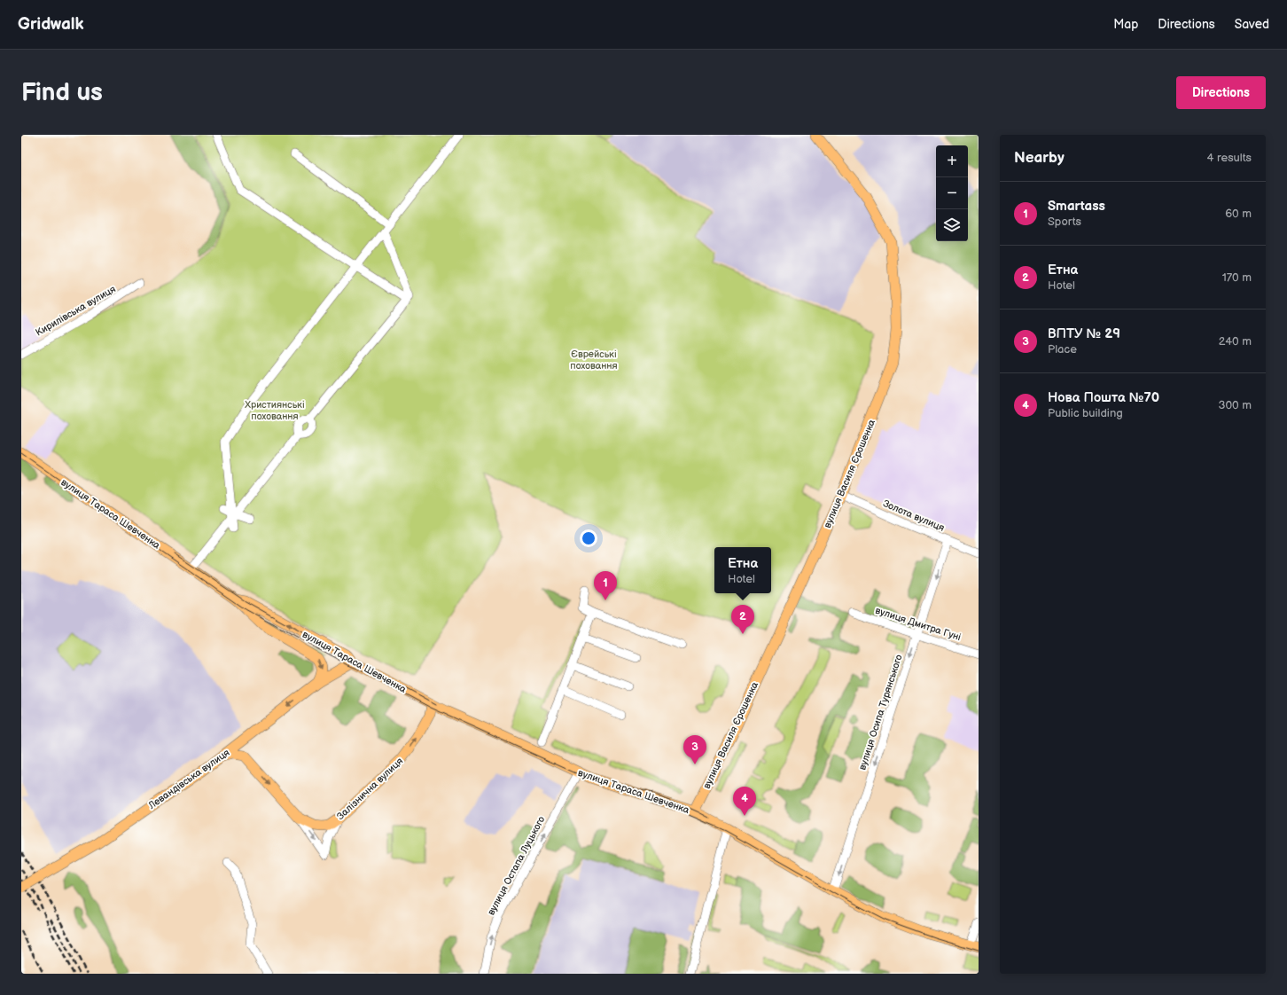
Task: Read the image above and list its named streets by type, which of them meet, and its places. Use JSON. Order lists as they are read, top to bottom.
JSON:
{
  "streets": {
    "main road": [
      "вулиця Василя Єрошенка",
      "вулиця Тараса Шевченка",
      "Левандівська вулиця",
      "Залізнична вулиця"
    ],
    "street": [
      "Кирилівська вулиця",
      "Золота вулиця",
      "вулиця Дмитра Гуні",
      "вулиця Осипа Турянського",
      "вулиця Остапа Луцького"
    ]
  },
  "crossings": [
    ["вулиця Василя Єрошенка", "вулиця Тараса Шевченка"],
    ["вулиця Василя Єрошенка", "Золота вулиця"],
    ["вулиця Тараса Шевченка", "вулиця Осипа Турянського"],
    ["вулиця Тараса Шевченка", "Левандівська вулиця"],
    ["вулиця Тараса Шевченка", "Залізнична вулиця"],
    ["вулиця Тараса Шевченка", "вулиця Остапа Луцького"],
    ["Золота вулиця", "вулиця Осипа Турянського"],
    ["вулиця Дмитра Гуні", "вулиця Осипа Турянського"]
  ],
  "one_way": ["вулиця Осипа Турянського", "вулиця Остапа Луцького"],
  "parks": ["Єврейські поховання", "Християнські поховання"],
  "page": {
    "header": "Gridwalk",
    "nav": ["Map", "Directions", "Saved"],
    "buttons": "Directions",
    "title": "Find us",
    "heading": ["Nearby", "4 results"],
    "map_buttons": ["+", "−"],
    "list": [
      {
        "mark": "1",
        "name": "Smartass",
        "note": "Sports",
        "value": "60 m"
      },
      {
        "mark": "2",
        "name": "Етна",
        "note": "Hotel",
        "value": "170 m"
      },
      {
        "mark": "3",
        "name": "ВПТУ № 29",
        "note": "Place",
        "value": "240 m"
      },
      {
        "mark": "4",
        "name": "Нова Пошта №70",
        "note": "Public building",
        "value": "300 m"
      }
    ],
    "popup": ["Етна", "Hotel"],
    "pins": [
      "1",
      "2",
      "3",
      "4"
    ]
  }
}
